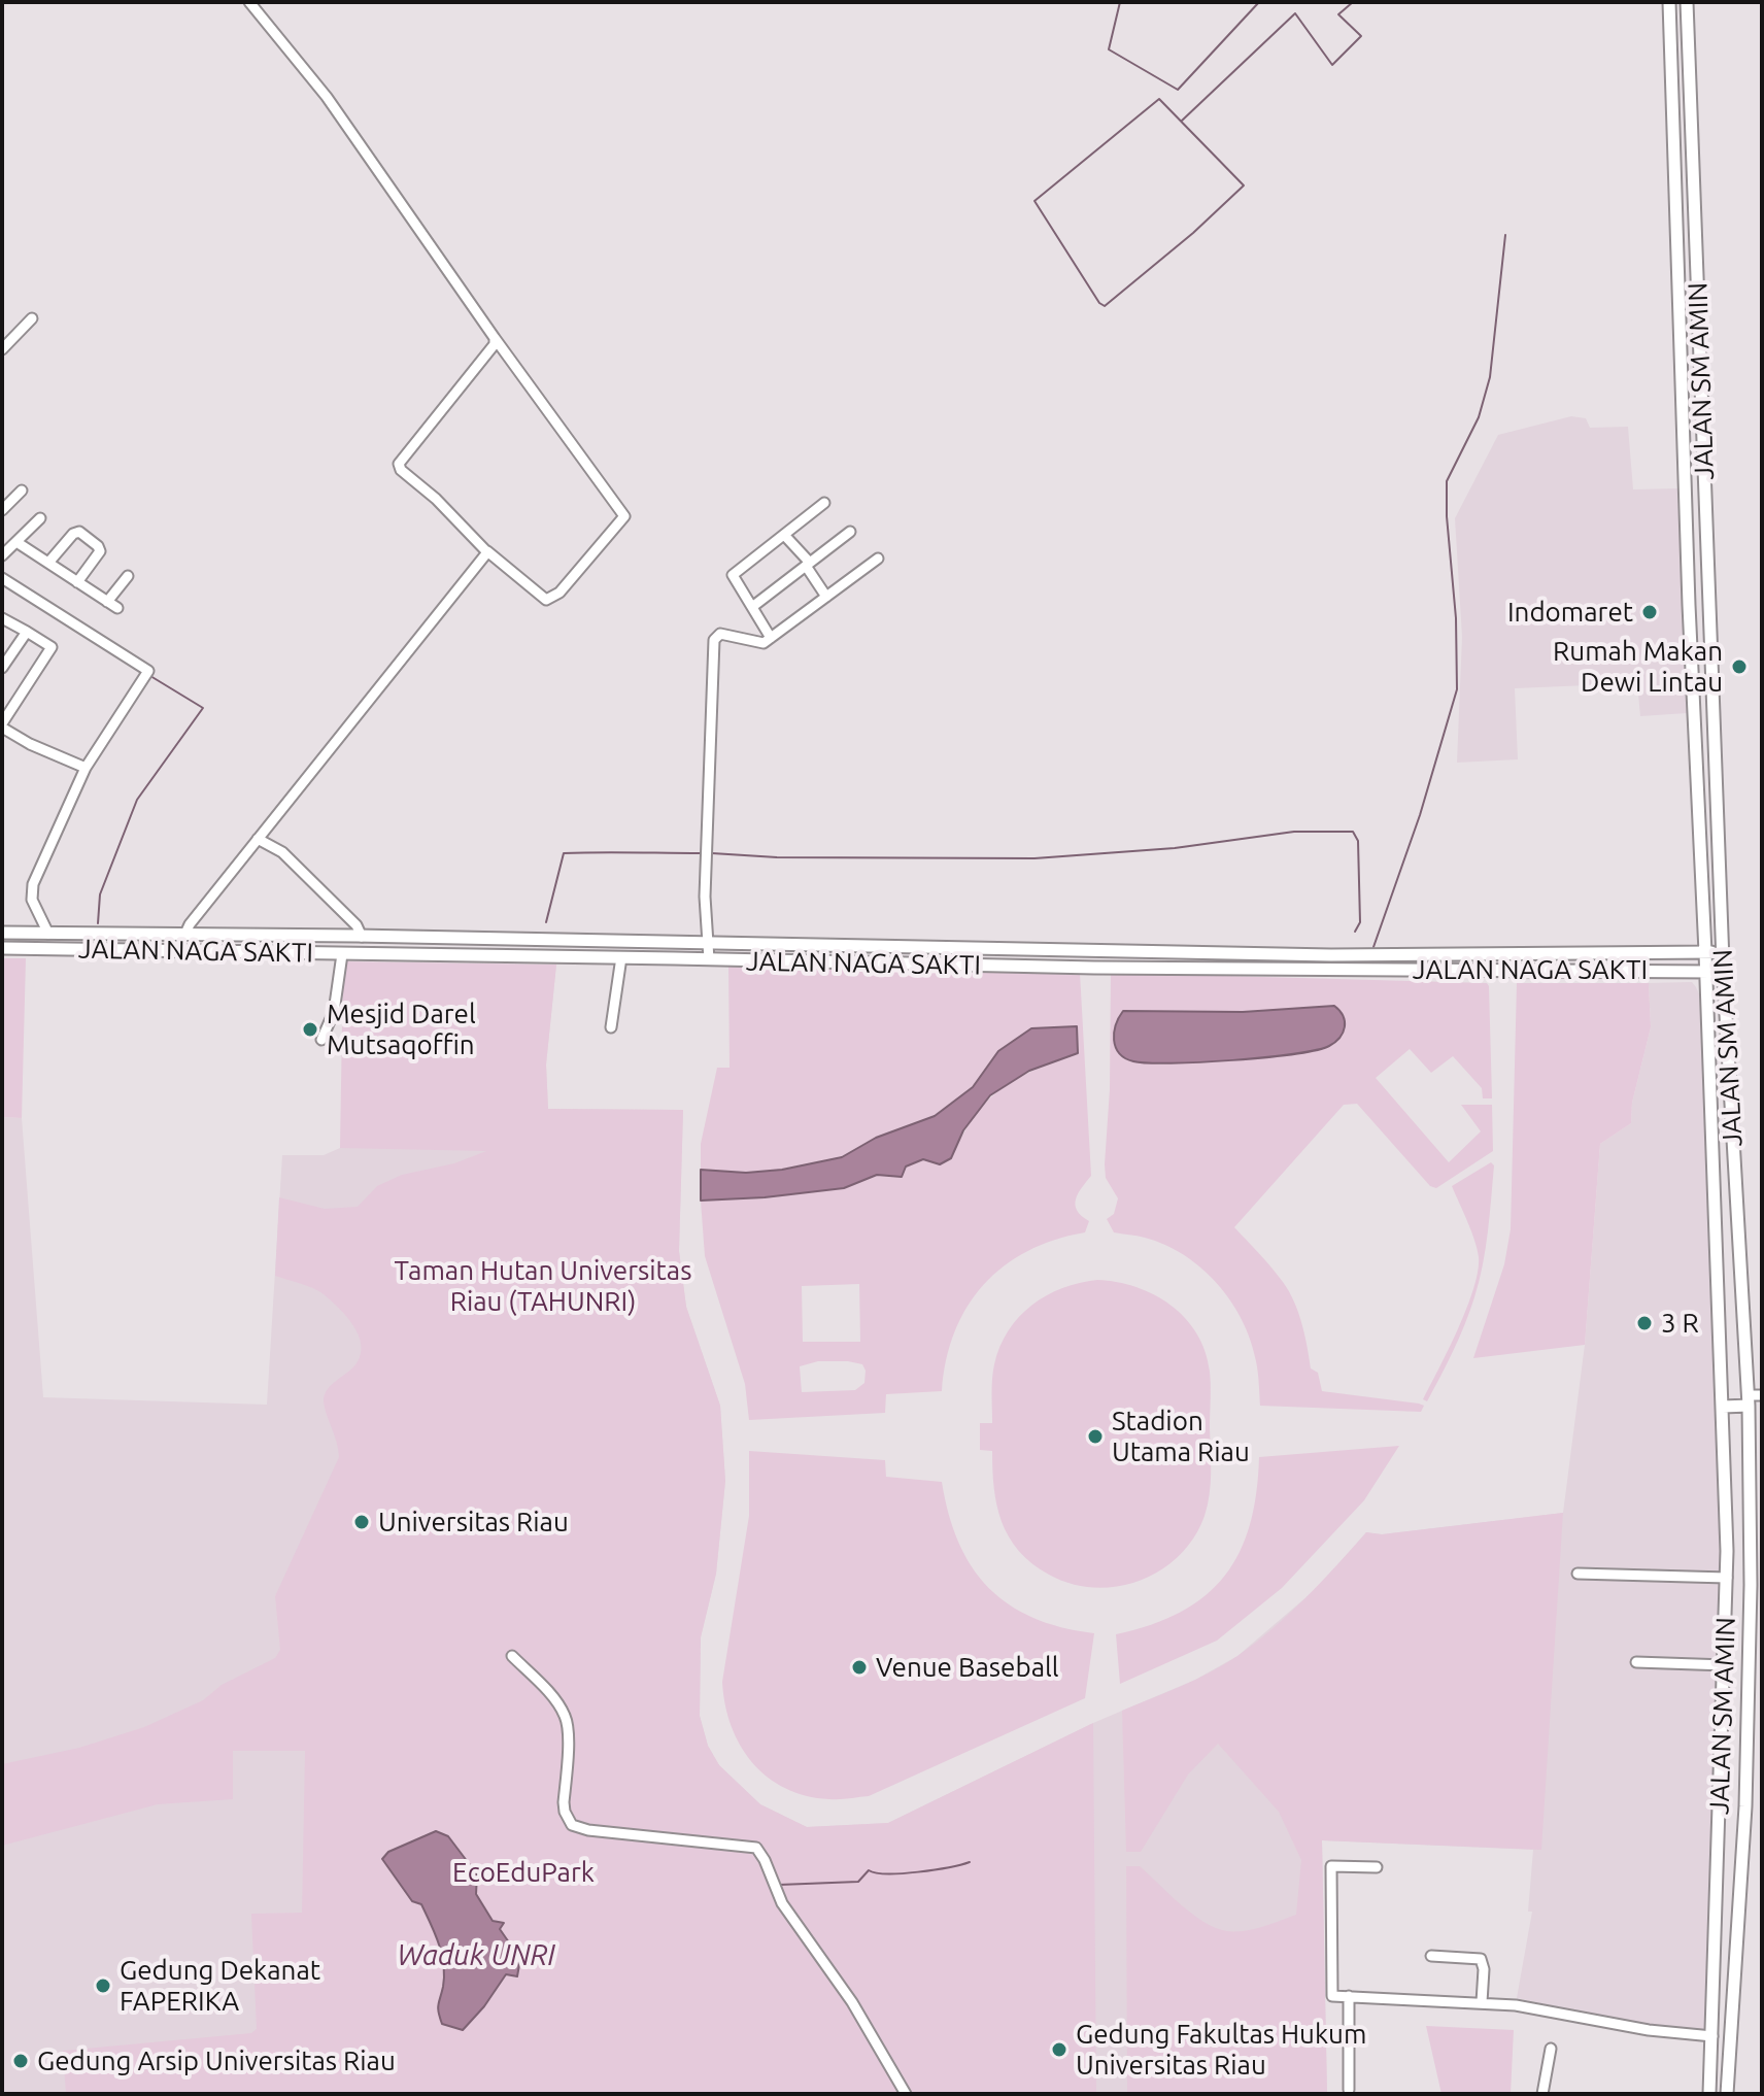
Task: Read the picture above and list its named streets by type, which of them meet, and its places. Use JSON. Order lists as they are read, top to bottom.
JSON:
{
  "streets": {
    "main road": ["JALAN SM AMIN", "JALAN NAGA SAKTI"]
  },
  "crossings": [
    ["JALAN SM AMIN", "JALAN NAGA SAKTI"]
  ],
  "water": ["Waduk UNRI"],
  "parks": ["Taman Hutan Universitas Riau (TAHUNRI)", "EcoEduPark"],
  "places": [
    "Indomaret",
    "Rumah Makan Dewi Lintau",
    "Mesjid Darel Mutsaqoffin",
    "3 R",
    "Stadion Utama Riau",
    "Universitas Riau",
    "Venue Baseball",
    "Gedung Dekanat FAPERIKA",
    "Gedung Fakultas Hukum Universitas Riau",
    "Gedung Arsip Universitas Riau"
  ]
}
